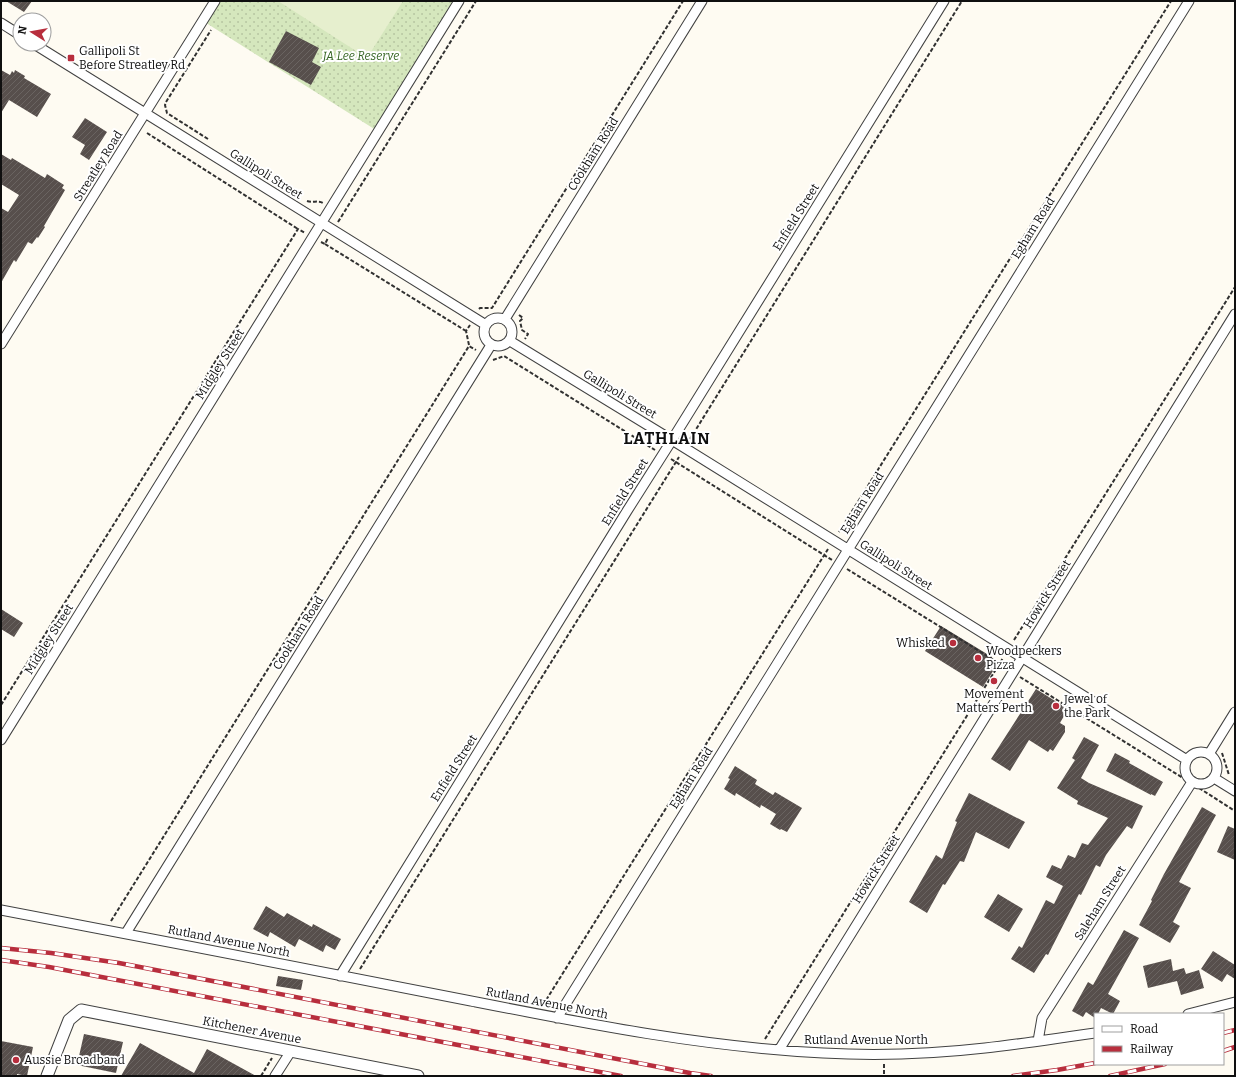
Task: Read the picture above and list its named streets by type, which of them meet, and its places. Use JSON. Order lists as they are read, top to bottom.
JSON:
{
  "streets": {
    "street": [
      "Cookham Road",
      "Streatley Road",
      "Gallipoli Street",
      "Enfield Street",
      "Egham Road",
      "Midgley Street",
      "Howick Street",
      "Saleham Street",
      "Rutland Avenue North",
      "Kitchener Avenue"
    ]
  },
  "crossings": [
    ["Cookham Road", "Gallipoli Street"],
    ["Cookham Road", "Rutland Avenue North"],
    ["Streatley Road", "Gallipoli Street"],
    ["Gallipoli Street", "Enfield Street"],
    ["Gallipoli Street", "Egham Road"],
    ["Gallipoli Street", "Midgley Street"],
    ["Gallipoli Street", "Howick Street"],
    ["Gallipoli Street", "Saleham Street"],
    ["Enfield Street", "Rutland Avenue North"],
    ["Egham Road", "Rutland Avenue North"],
    ["Howick Street", "Rutland Avenue North"],
    ["Saleham Street", "Rutland Avenue North"]
  ],
  "districts": ["LATHLAIN"],
  "parks": ["JA Lee Reserve"],
  "places": {
    "transit": ["Gallipoli St Before Streatley Rd"],
    "other": [
      "Whisked",
      "Woodpeckers Pizza",
      "Movement Matters Perth",
      "Jewel of the Park",
      "Aussie Broadband"
    ]
  },
  "legend": ["Road", "Railway"],
  "north": "left"
}
